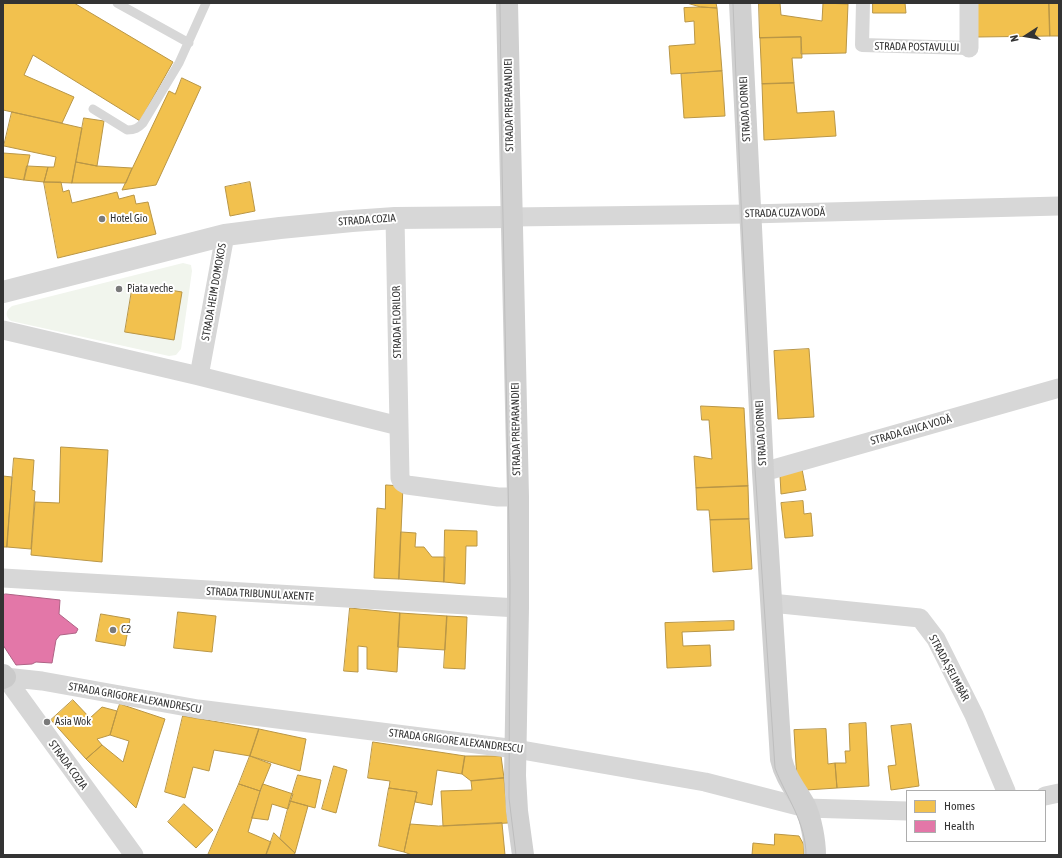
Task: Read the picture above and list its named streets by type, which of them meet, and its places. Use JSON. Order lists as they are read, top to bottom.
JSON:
{
  "streets": {
    "main road": ["STRADA PREPARANDIEI", "STRADA DORNEI"],
    "street": [
      "STRADA POSTAVULUI",
      "STRADA CUZA VODĂ",
      "STRADA COZIA",
      "STRADA HEIM DOMOKOS",
      "STRADA FLORILOR",
      "STRADA GHICA VODĂ",
      "STRADA TRIBUNUL AXENTE",
      "STRADA ȘELIMBĂR",
      "STRADA GRIGORE ALEXANDRESCU"
    ]
  },
  "crossings": [
    ["STRADA PREPARANDIEI", "STRADA CUZA VODĂ"],
    ["STRADA PREPARANDIEI", "STRADA COZIA"],
    ["STRADA PREPARANDIEI", "STRADA FLORILOR"],
    ["STRADA PREPARANDIEI", "STRADA TRIBUNUL AXENTE"],
    ["STRADA PREPARANDIEI", "STRADA GRIGORE ALEXANDRESCU"],
    ["STRADA DORNEI", "STRADA CUZA VODĂ"],
    ["STRADA DORNEI", "STRADA GHICA VODĂ"],
    ["STRADA DORNEI", "STRADA ȘELIMBĂR"],
    ["STRADA DORNEI", "STRADA GRIGORE ALEXANDRESCU"],
    ["STRADA CUZA VODĂ", "STRADA COZIA"],
    ["STRADA COZIA", "STRADA HEIM DOMOKOS"],
    ["STRADA COZIA", "STRADA FLORILOR"],
    ["STRADA COZIA", "STRADA GRIGORE ALEXANDRESCU"]
  ],
  "places": [
    "Hotel Gio",
    "Piata veche",
    "C2",
    "Asia Wok"
  ],
  "legend": ["Homes", "Health"],
  "north": "left"
}
